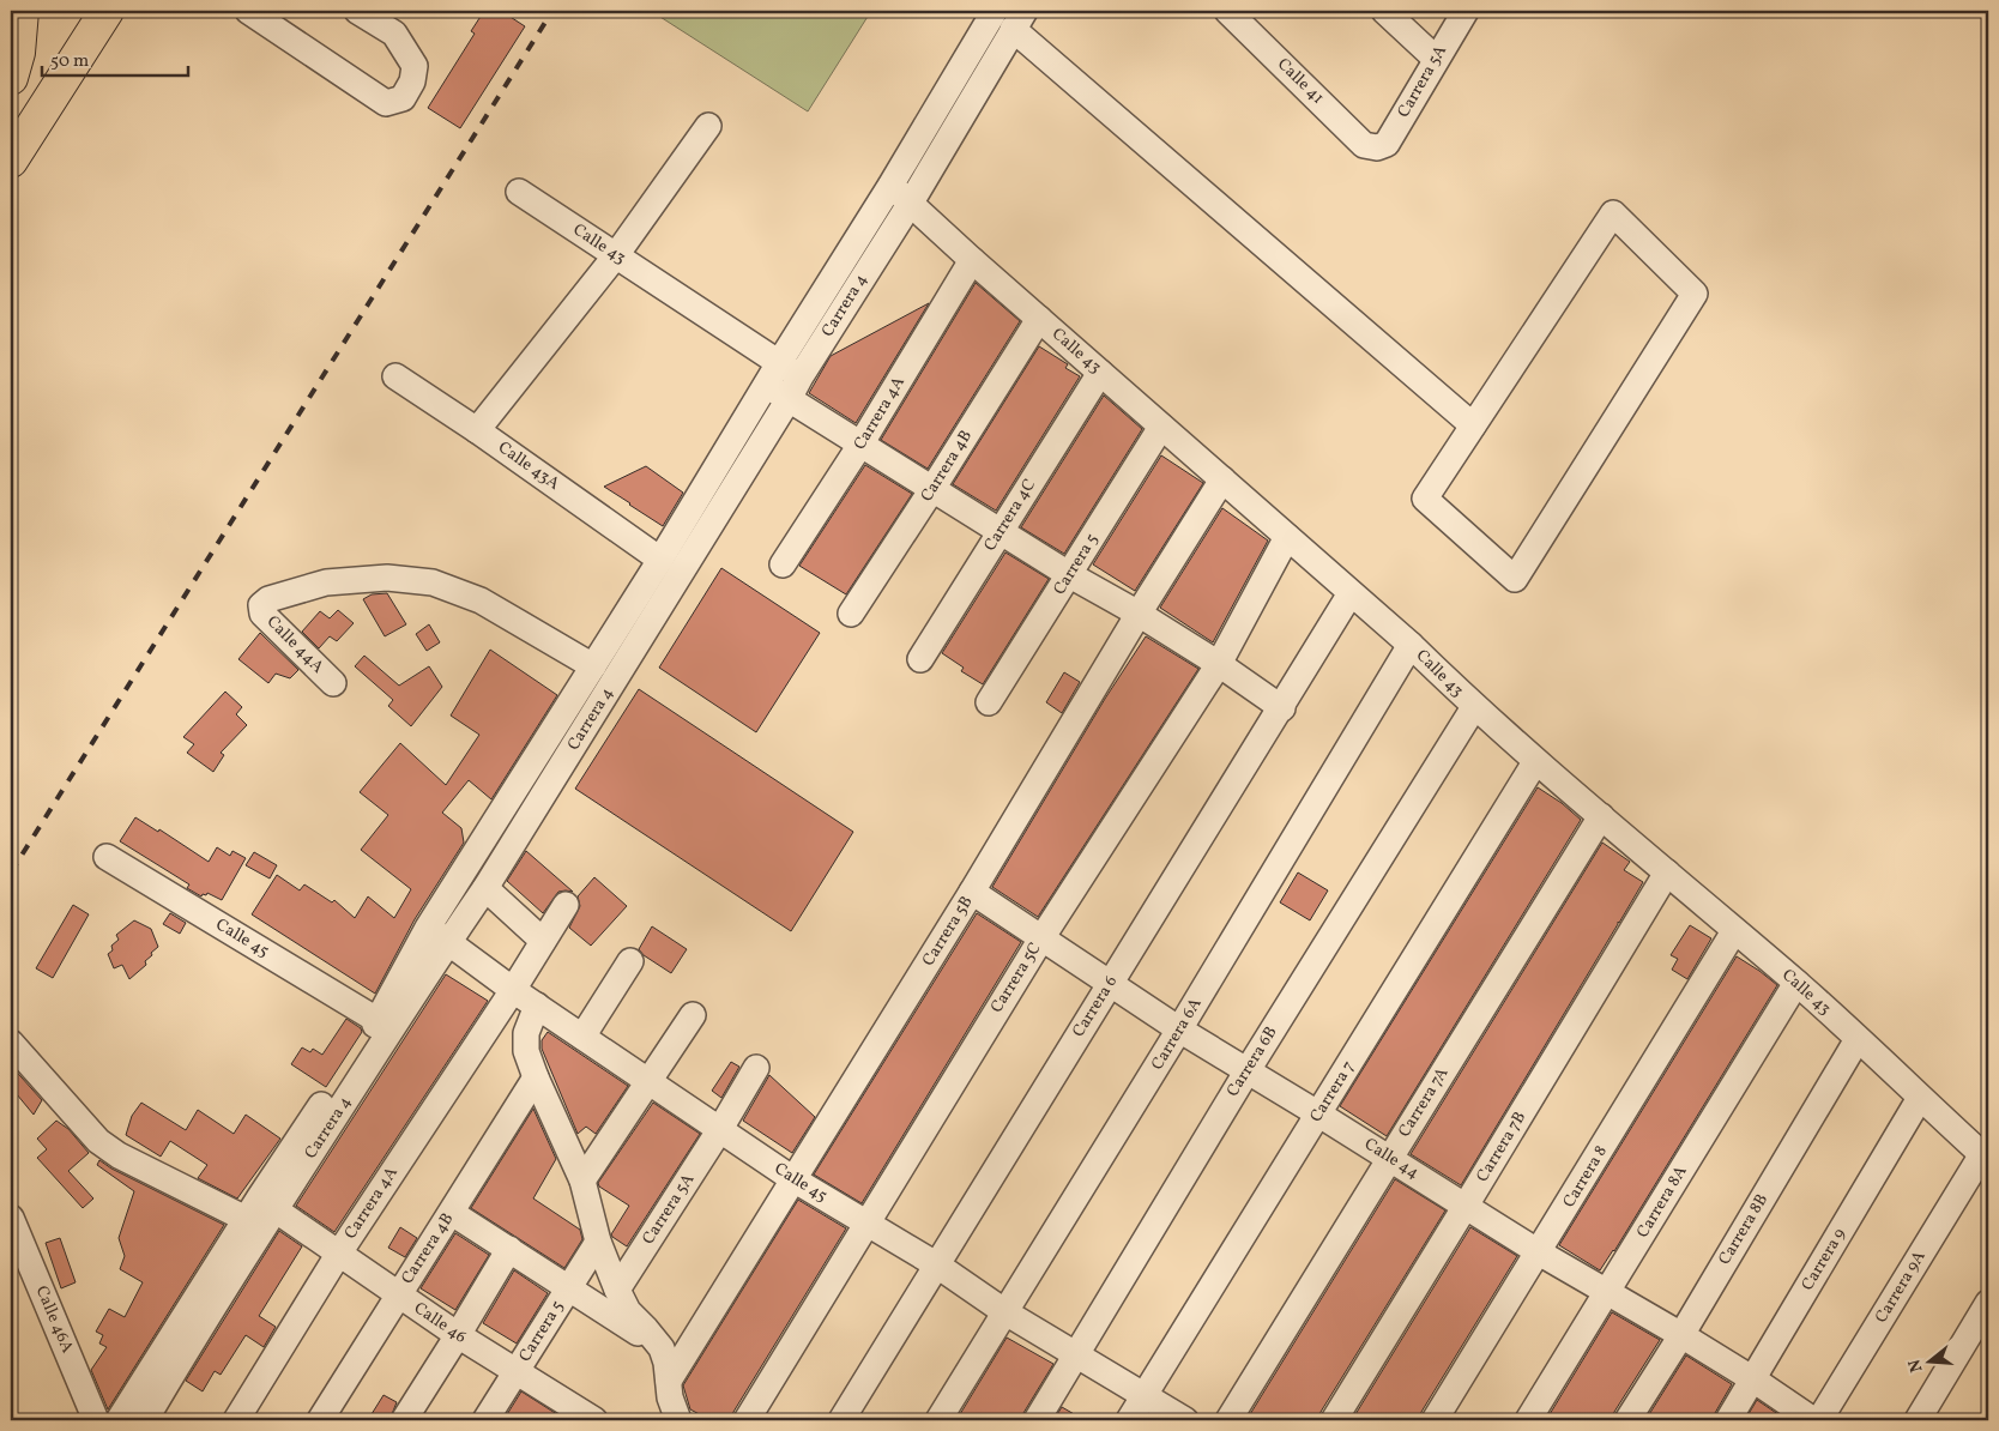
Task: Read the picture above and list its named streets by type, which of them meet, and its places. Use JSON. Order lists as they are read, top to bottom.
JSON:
{
  "streets": {
    "street": [
      "Calle 41",
      "Carrera 5A",
      "Calle 43",
      "Carrera 4",
      "Carrera 4A",
      "Calle 43A",
      "Carrera 4B",
      "Carrera 4C",
      "Carrera 5",
      "Calle 44A",
      "Carrera 5B",
      "Calle 45",
      "Carrera 5C",
      "Carrera 6",
      "Carrera 6A",
      "Carrera 6B",
      "Carrera 7",
      "Carrera 7A",
      "Carrera 7B",
      "Calle 44",
      "Carrera 8",
      "Carrera 8A",
      "Carrera 8B",
      "Carrera 9",
      "Carrera 9A",
      "Calle 46A",
      "Calle 46"
    ]
  },
  "crossings": [
    ["Calle 41", "Carrera 5A"],
    ["Carrera 5A", "Calle 45"],
    ["Calle 43", "Carrera 4"],
    ["Calle 43", "Carrera 4A"],
    ["Calle 43", "Carrera 4B"],
    ["Calle 43", "Carrera 4C"],
    ["Calle 43", "Carrera 5"],
    ["Calle 43", "Carrera 5B"],
    ["Calle 43", "Carrera 5C"],
    ["Calle 43", "Carrera 6"],
    ["Calle 43", "Carrera 6A"],
    ["Calle 43", "Carrera 6B"],
    ["Calle 43", "Carrera 7"],
    ["Calle 43", "Carrera 7A"],
    ["Calle 43", "Carrera 7B"],
    ["Calle 43", "Carrera 8"],
    ["Calle 43", "Carrera 8A"],
    ["Calle 43", "Carrera 8B"],
    ["Calle 43", "Carrera 9"],
    ["Calle 43", "Carrera 9A"],
    ["Carrera 4", "Calle 43A"],
    ["Carrera 4", "Calle 44A"],
    ["Carrera 4", "Calle 45"],
    ["Carrera 4", "Calle 46"],
    ["Carrera 4A", "Calle 45"],
    ["Carrera 4A", "Calle 46"],
    ["Carrera 4B", "Calle 46"],
    ["Carrera 5", "Calle 46"],
    ["Carrera 5B", "Calle 45"],
    ["Carrera 5B", "Calle 44"],
    ["Calle 45", "Carrera 5C"],
    ["Calle 45", "Carrera 6"],
    ["Calle 45", "Carrera 6A"],
    ["Calle 45", "Carrera 6B"],
    ["Calle 45", "Carrera 7"],
    ["Carrera 5C", "Calle 44"],
    ["Carrera 6", "Calle 44"],
    ["Carrera 6A", "Calle 44"],
    ["Carrera 6B", "Calle 44"],
    ["Carrera 7", "Calle 44"],
    ["Carrera 7A", "Calle 44"],
    ["Carrera 7B", "Calle 44"],
    ["Calle 44", "Carrera 8"],
    ["Calle 44", "Carrera 8A"],
    ["Calle 44", "Carrera 8B"],
    ["Calle 44", "Carrera 9"]
  ],
  "scale_bar": "50 m",
  "north": "left"
}
